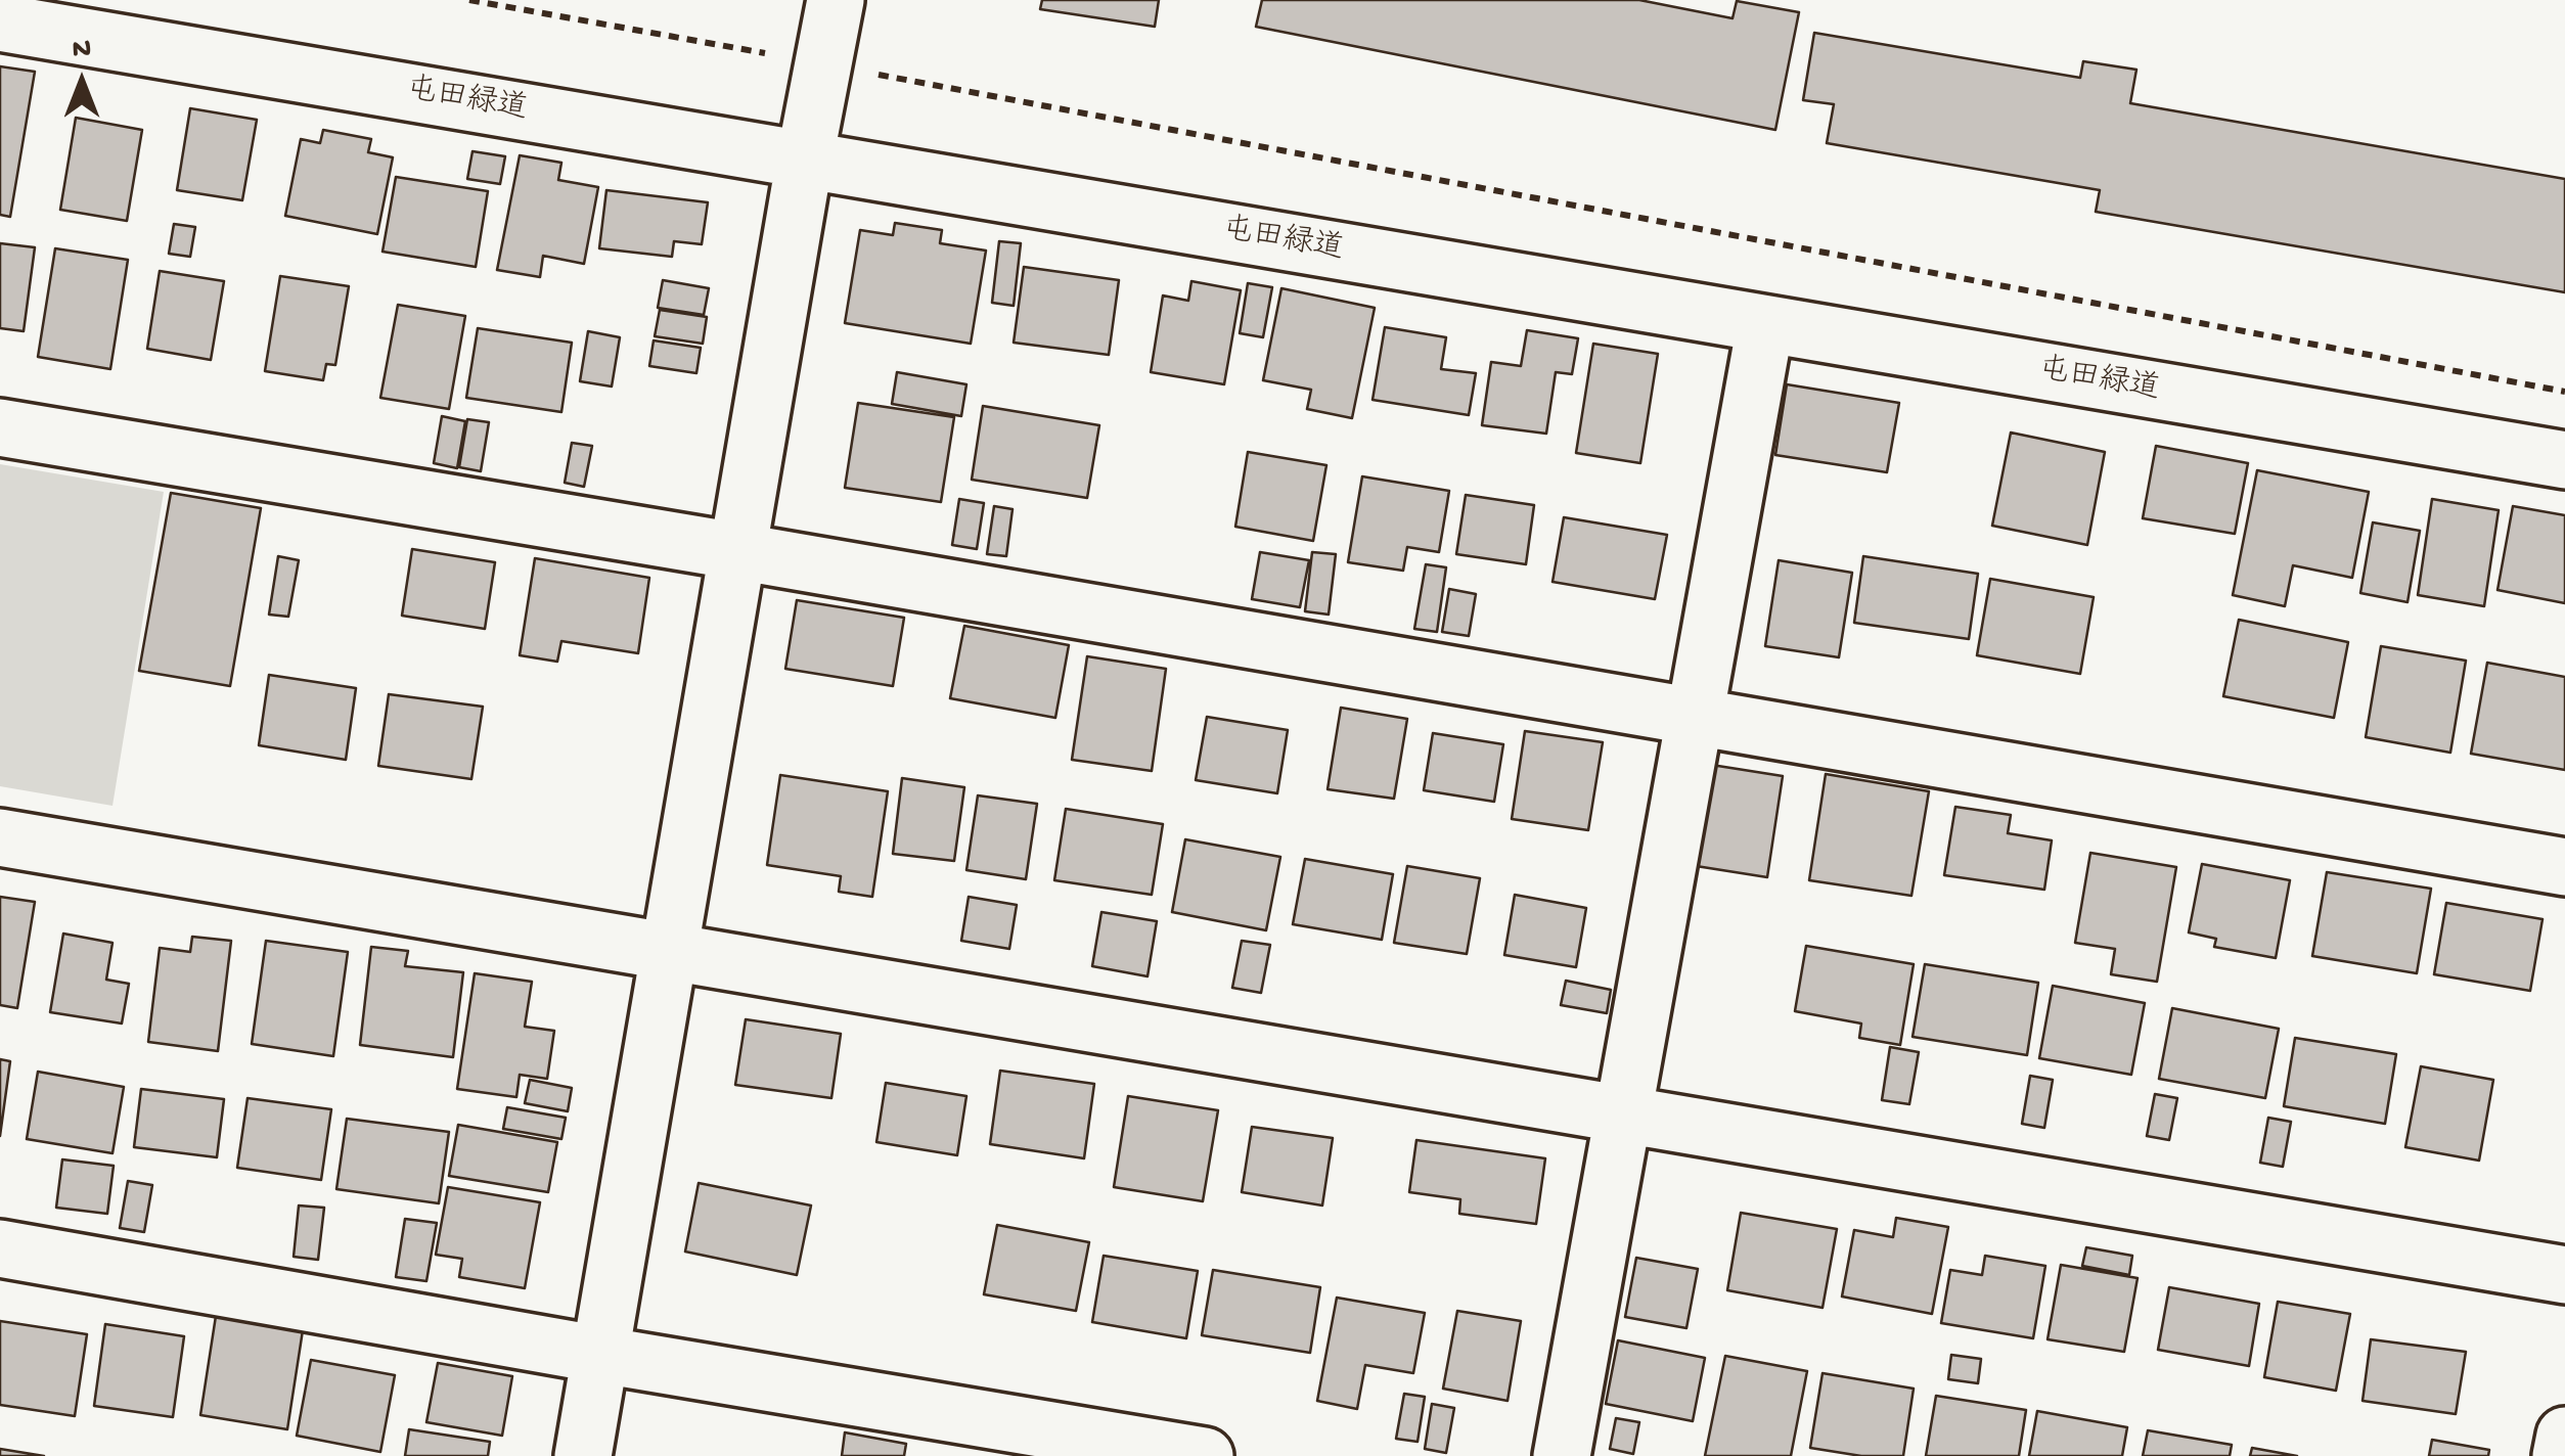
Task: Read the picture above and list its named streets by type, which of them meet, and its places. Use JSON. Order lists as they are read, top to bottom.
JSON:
{
  "streets": {
    "street": ["屯田緑道"]
  },
  "north": "top"
}
